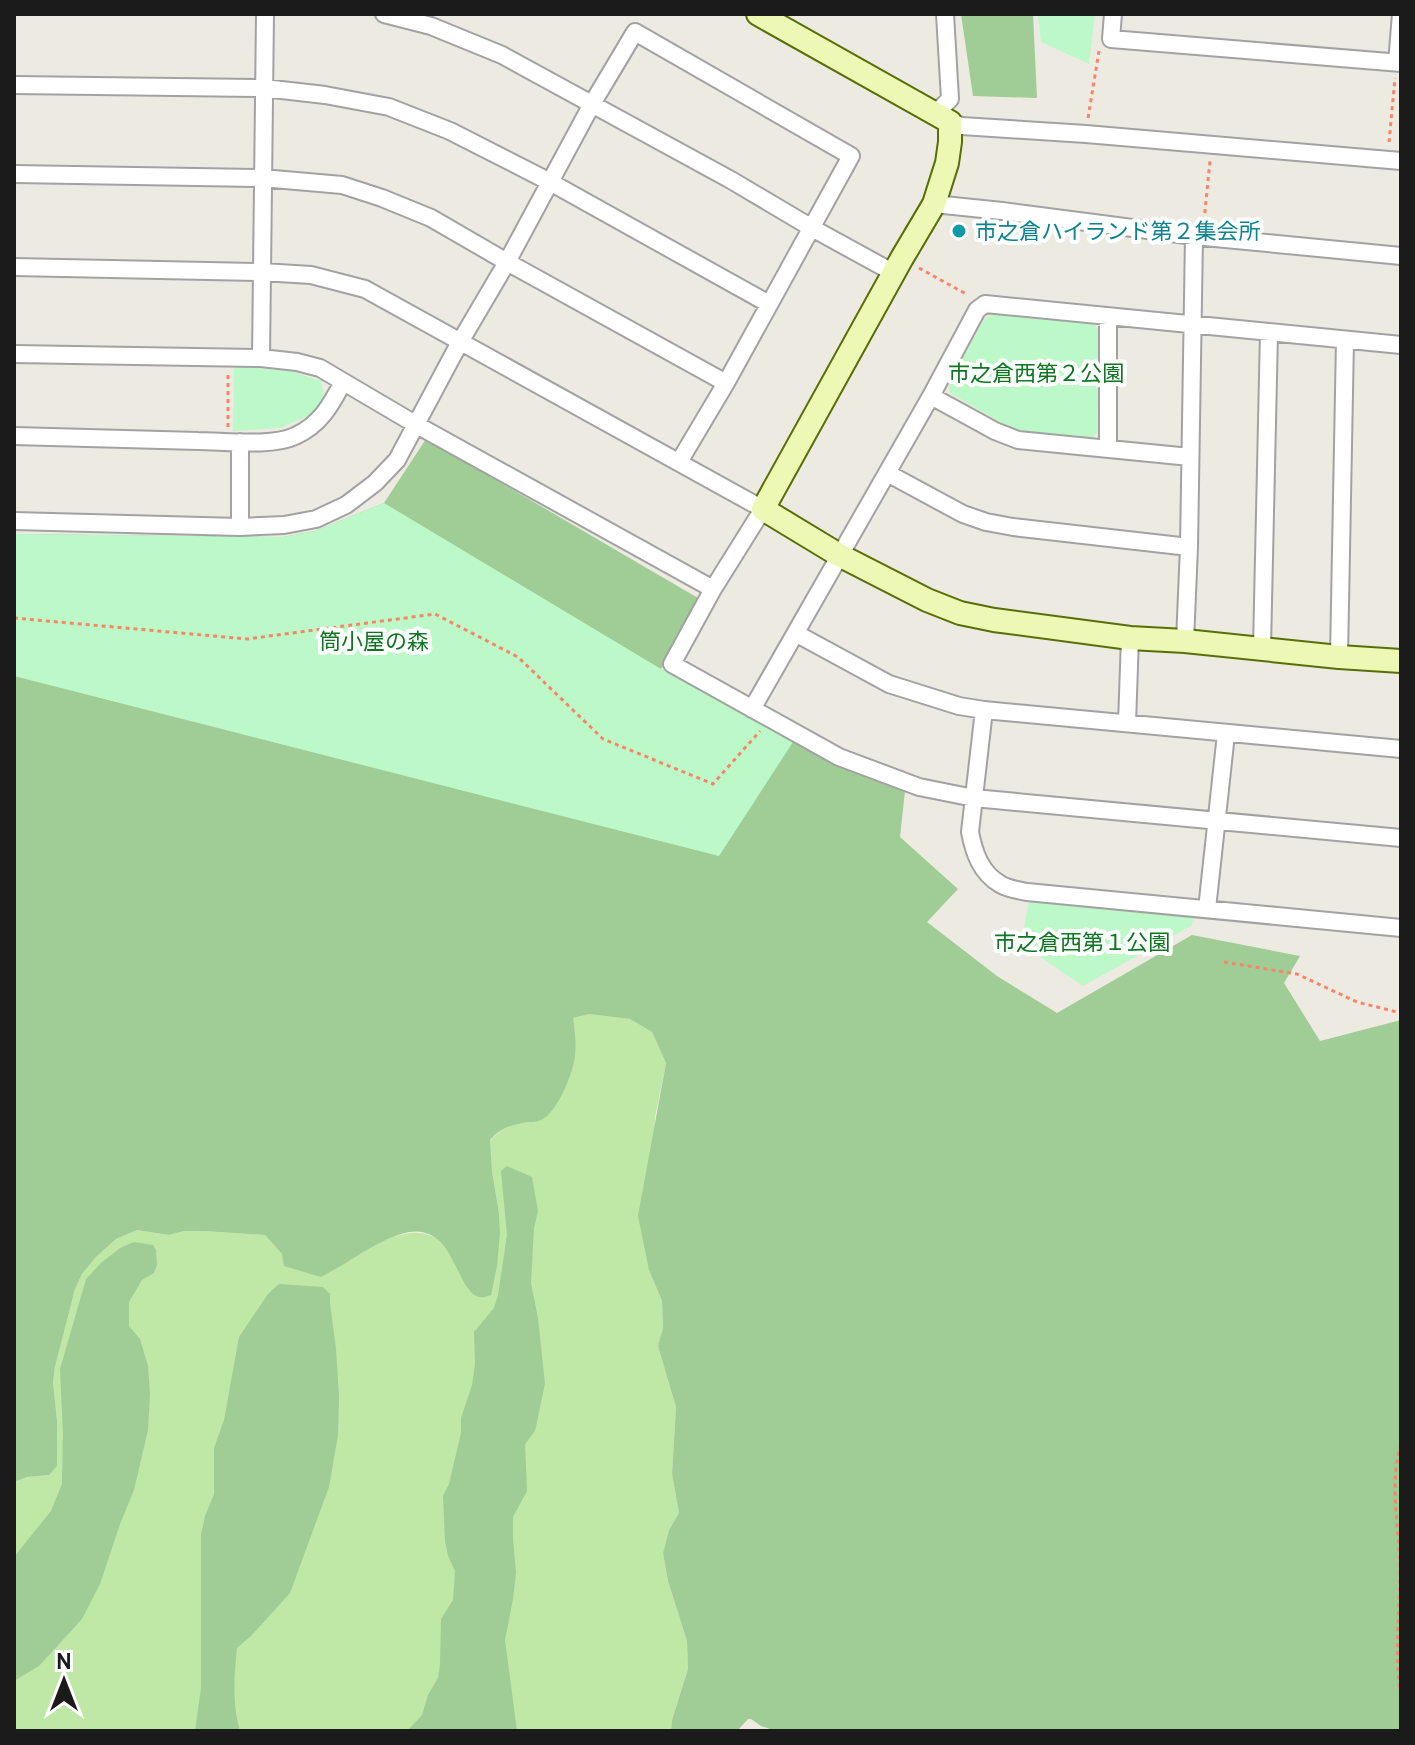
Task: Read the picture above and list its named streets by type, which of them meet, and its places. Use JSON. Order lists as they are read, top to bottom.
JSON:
{
  "parks": ["市之倉西第２公園", "筒小屋の森", "市之倉西第１公園"],
  "places": ["市之倉ハイランド第２集会所"],
  "north": "top"
}
